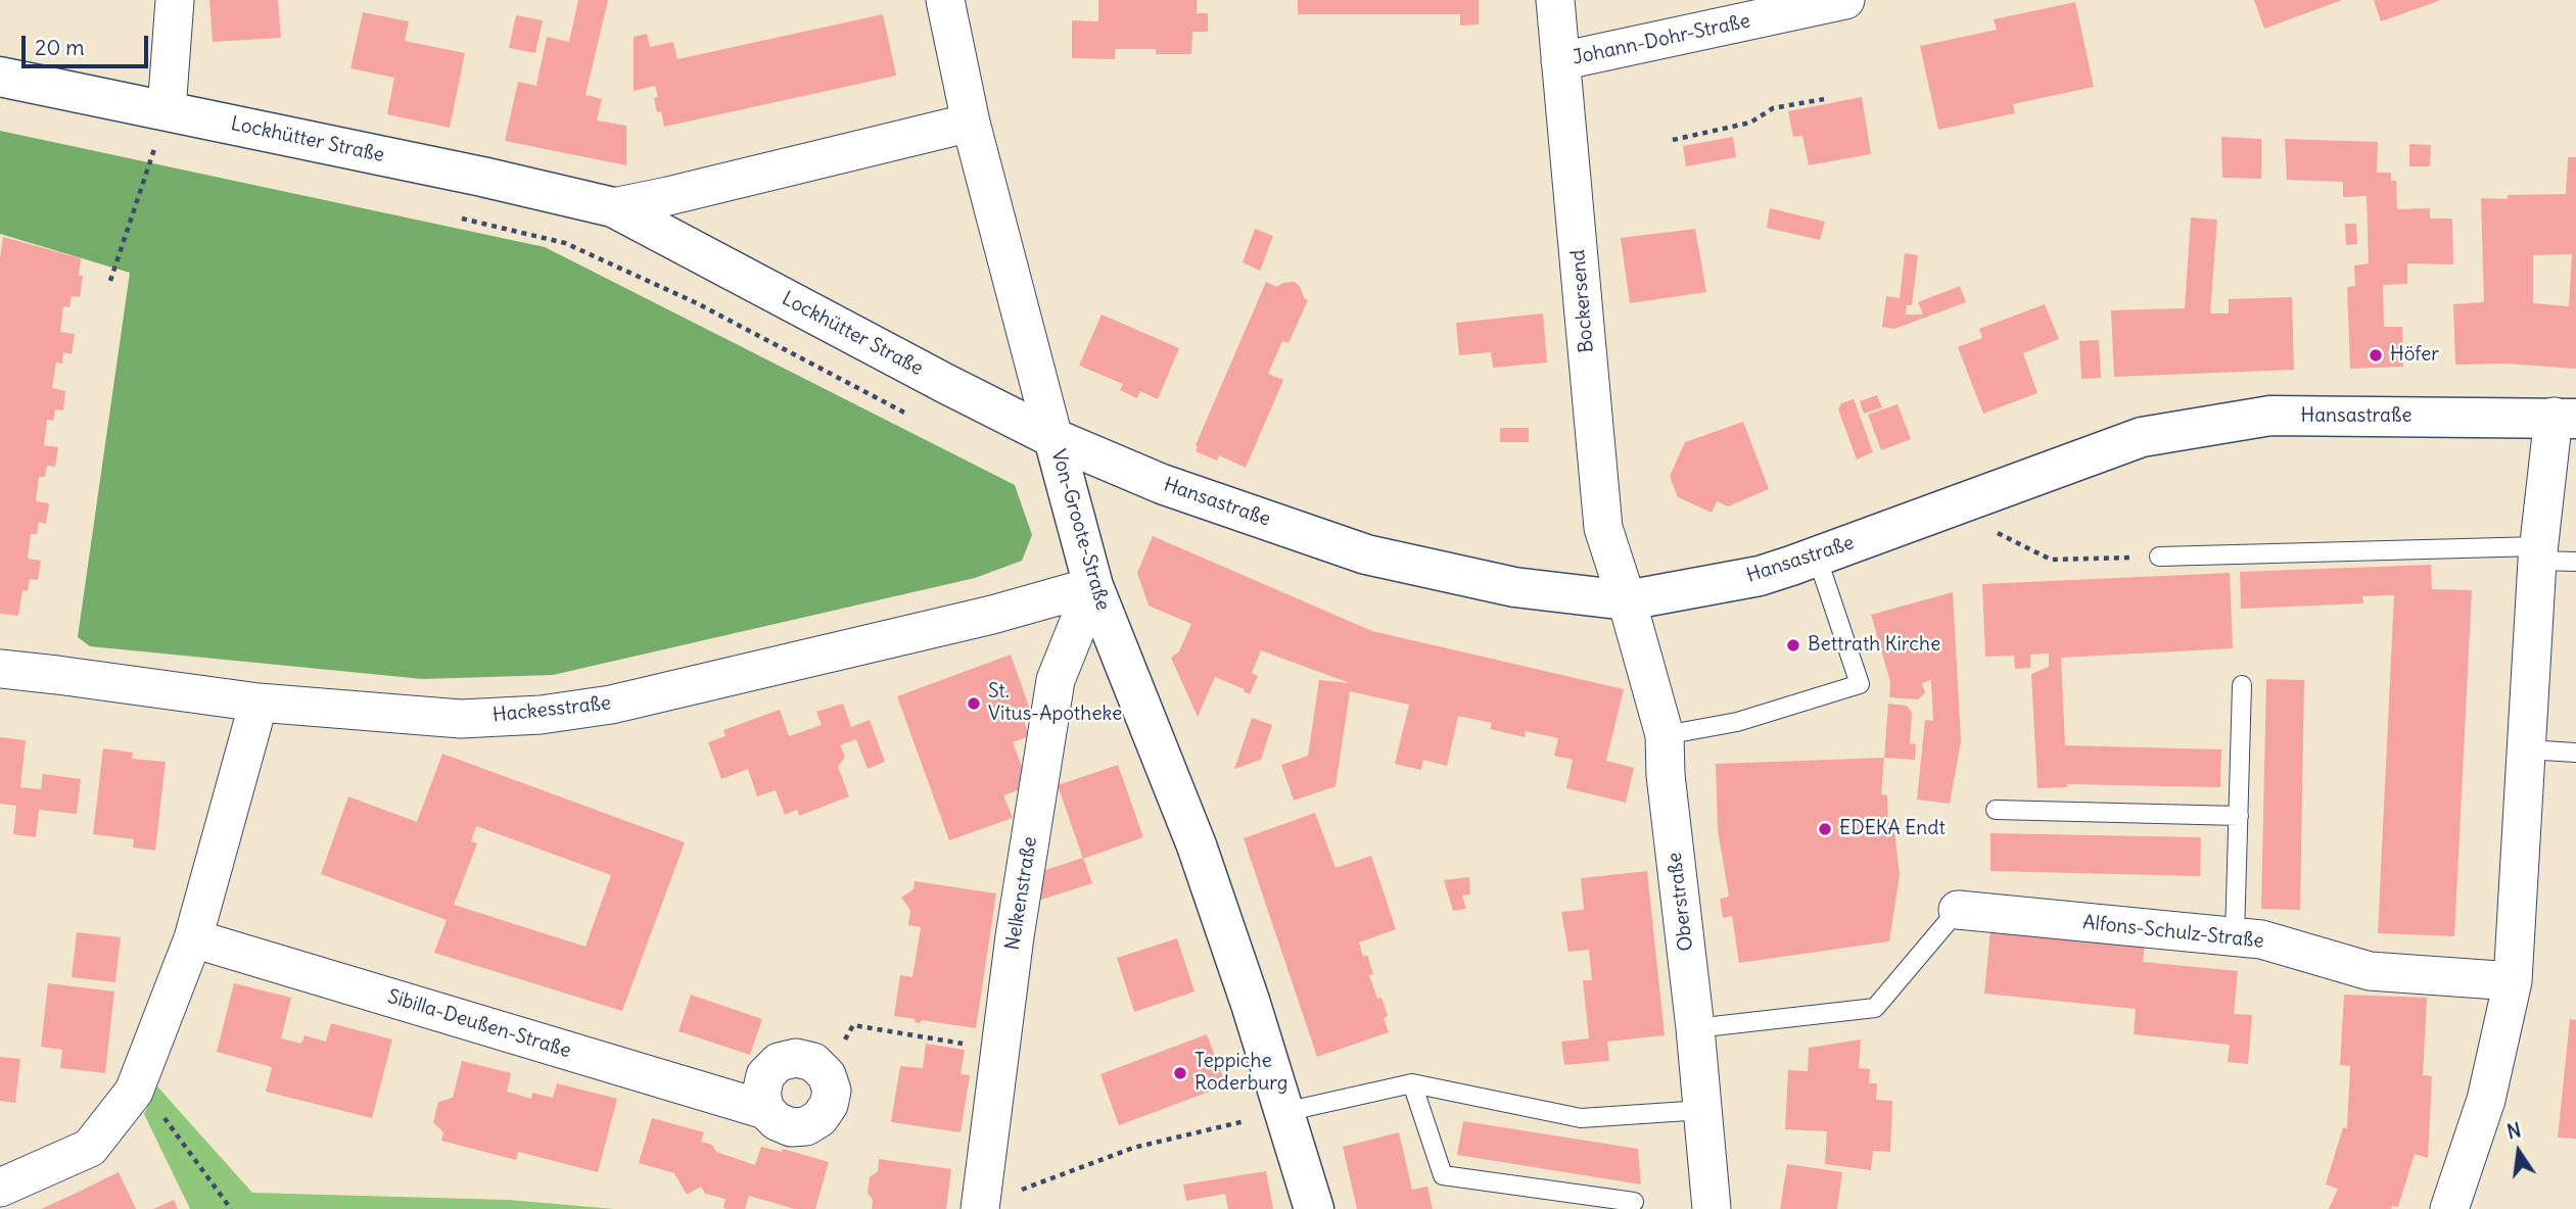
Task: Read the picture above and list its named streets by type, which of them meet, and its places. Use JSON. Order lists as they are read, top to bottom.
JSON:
{
  "streets": {
    "street": [
      "Johann-Dohr-Straße",
      "Lockhütter Straße",
      "Bockersend",
      "Hansastraße",
      "Von-Groote-Straße",
      "Hackesstraße",
      "Nelkenstraße",
      "Oberstraße",
      "Alfons-Schulz-Straße",
      "Sibilla-Deußen-Straße"
    ]
  },
  "crossings": [
    ["Johann-Dohr-Straße", "Bockersend"],
    ["Lockhütter Straße", "Hansastraße"],
    ["Lockhütter Straße", "Von-Groote-Straße"],
    ["Bockersend", "Hansastraße"],
    ["Bockersend", "Oberstraße"],
    ["Hansastraße", "Von-Groote-Straße"],
    ["Hansastraße", "Oberstraße"],
    ["Von-Groote-Straße", "Hackesstraße"],
    ["Von-Groote-Straße", "Nelkenstraße"],
    ["Hackesstraße", "Nelkenstraße"]
  ],
  "places": [
    "Höfer",
    "Bettrath Kirche",
    "St. Vitus-Apotheke",
    "EDEKA Endt",
    "Teppiche Roderburg"
  ],
  "scale_bar": "20 m",
  "north": "top"
}
